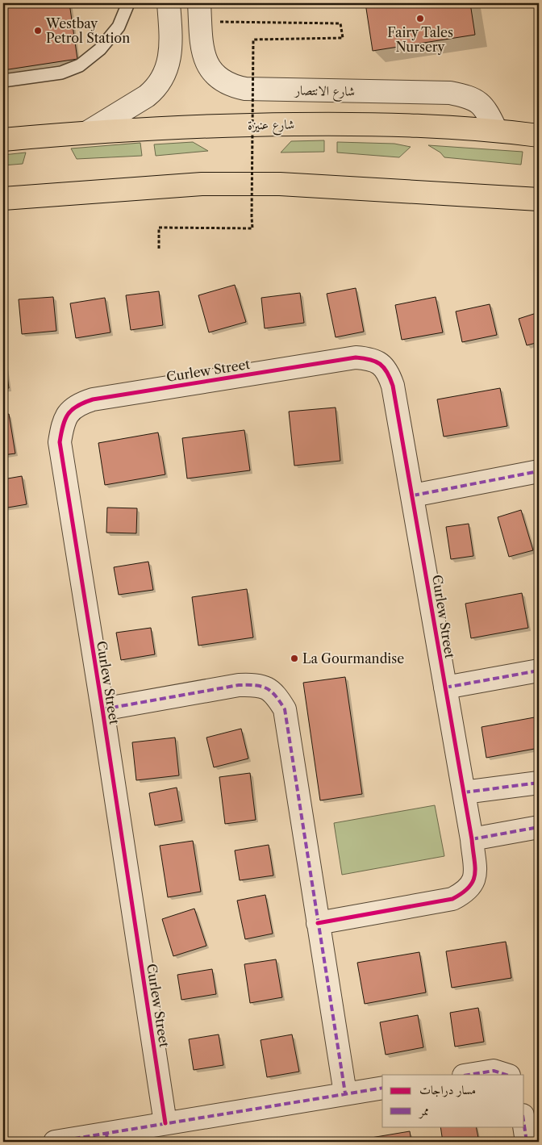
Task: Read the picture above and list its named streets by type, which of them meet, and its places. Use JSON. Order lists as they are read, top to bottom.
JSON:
{
  "streets": {
    "highway": ["شارع عنيزة"],
    "street": ["شارع الانتصار", "Curlew Street"]
  },
  "crossings": [
    ["شارع الانتصار", "شارع عنيزة"]
  ],
  "places": ["Fairy Tales Nursery", "Westbay Petrol Station", "La Gourmandise"],
  "legend": ["مسار دراجات", "ممر"]
}
